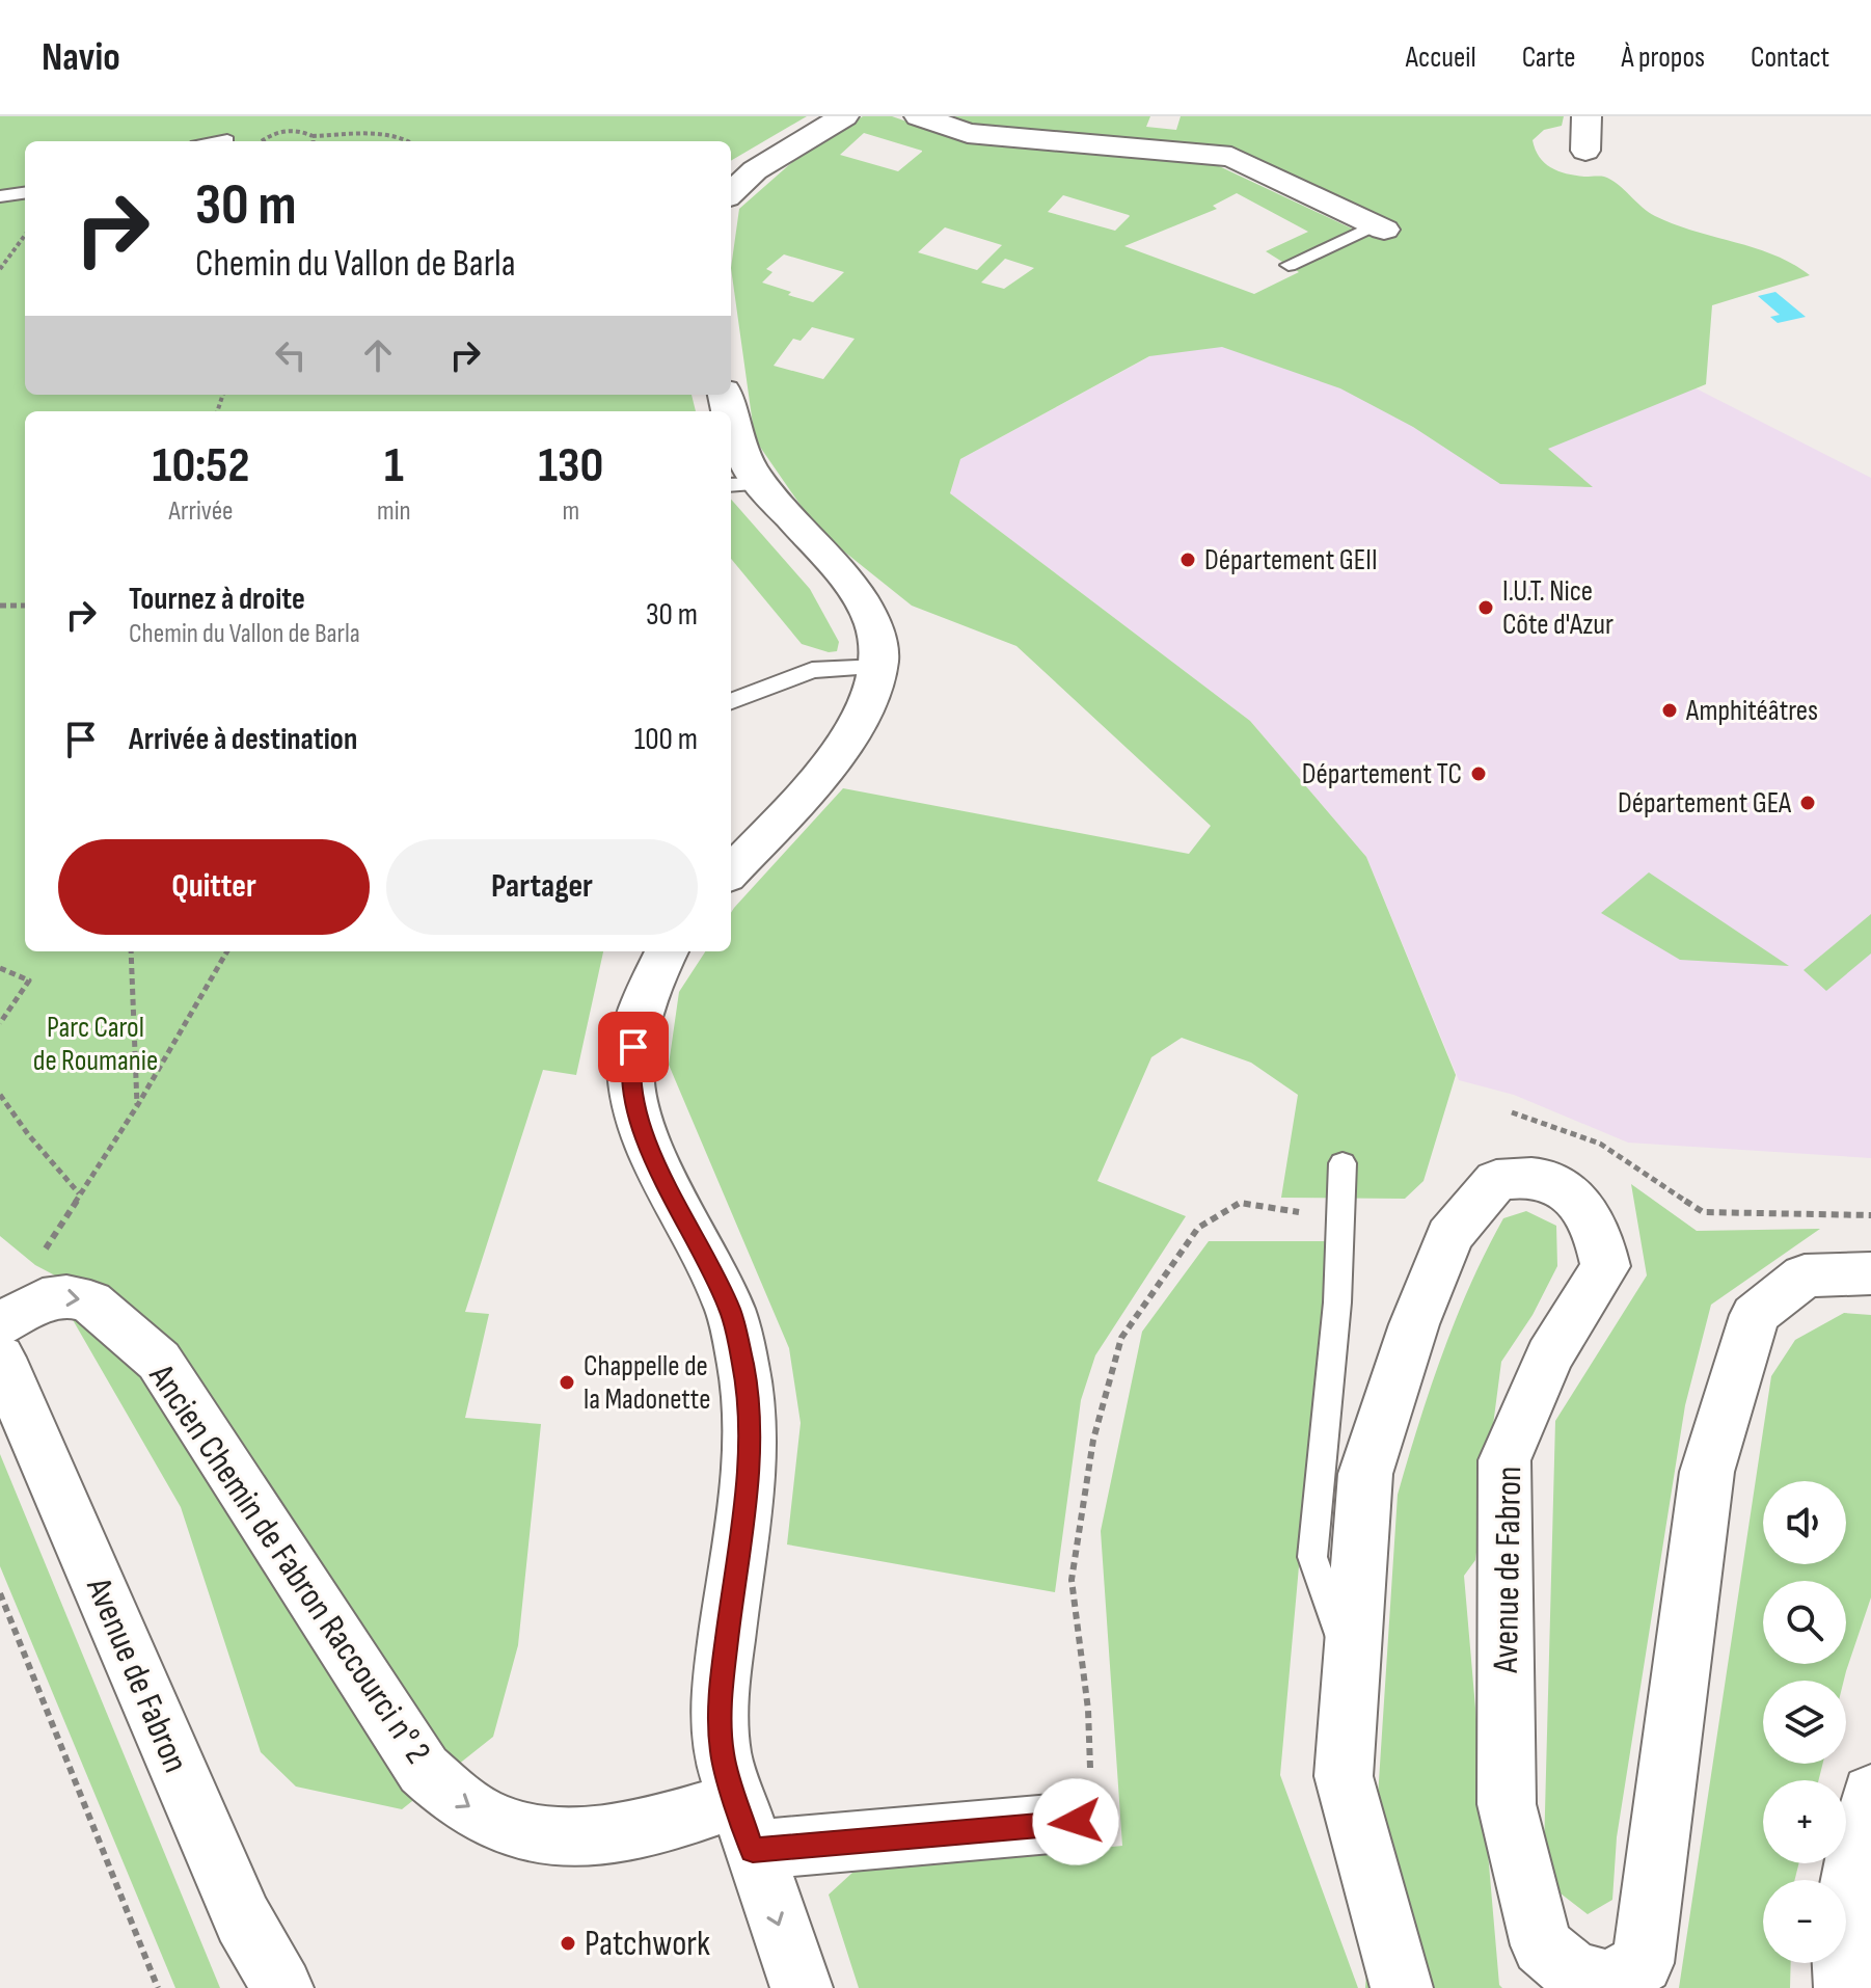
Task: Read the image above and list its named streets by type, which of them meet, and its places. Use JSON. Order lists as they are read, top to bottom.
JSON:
{
  "streets": {
    "street": ["Ancien Chemin de Fabron Raccourci n° 2", "Avenue de Fabron"]
  },
  "one_way": ["Ancien Chemin de Fabron Raccourci n° 2"],
  "parks": ["Parc Carol de Roumanie"],
  "places": [
    "Département GEII",
    "I.U.T. Nice Côte d'Azur",
    "Amphitéâtres",
    "Département TC",
    "Département GEA",
    "Chappelle de la Madonette",
    "Patchwork"
  ],
  "page": {
    "header": "Navio",
    "nav": [
      "Accueil",
      "Carte",
      "À propos",
      "Contact"
    ],
    "turn": ["30 m", "Chemin du Vallon de Barla"],
    "eta": [
      "10:52",
      "Arrivée",
      "1",
      "min",
      "130",
      "m"
    ],
    "list": [
      {
        "name": "Tournez à droite",
        "note": "Chemin du Vallon de Barla",
        "value": "30 m"
      },
      {
        "name": "Arrivée à destination",
        "value": "100 m"
      }
    ],
    "buttons": ["Quitter", "Partager"],
    "map_buttons": ["+", "−"]
  }
}
